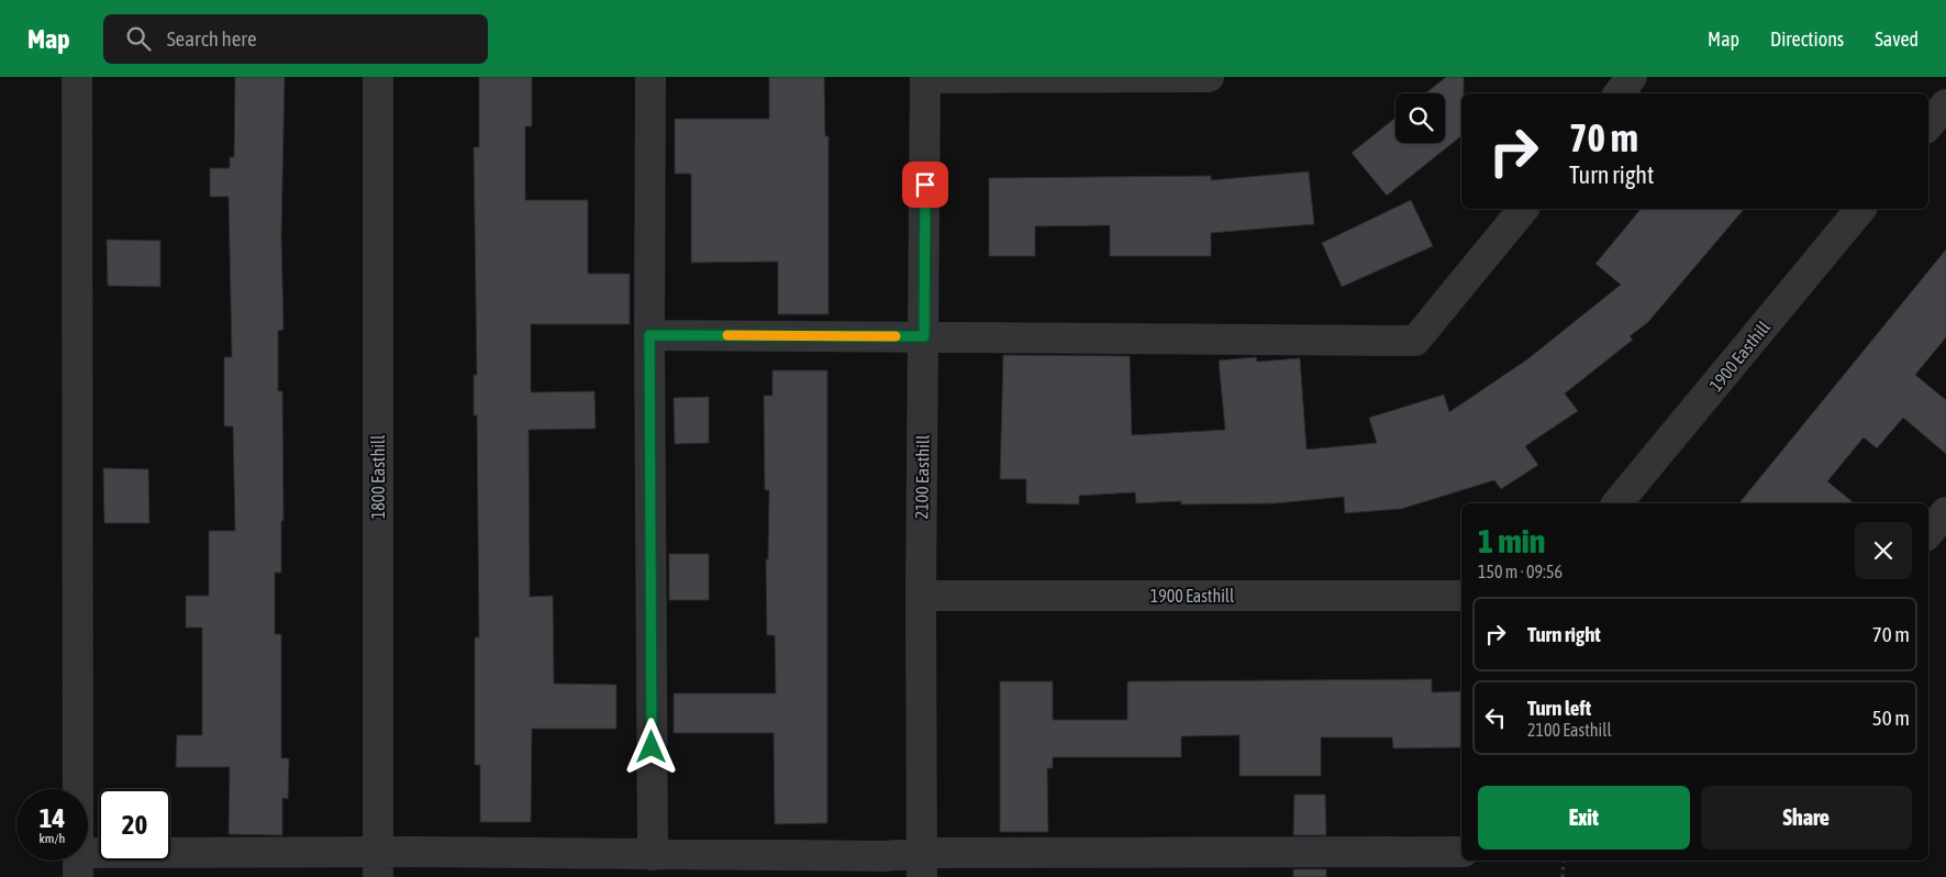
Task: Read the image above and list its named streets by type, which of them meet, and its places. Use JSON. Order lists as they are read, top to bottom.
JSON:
{
  "streets": {
    "street": ["1900 Easthill", "1800 Easthill", "2100 Easthill"]
  },
  "crossings": [
    ["1900 Easthill", "2100 Easthill"]
  ],
  "page": {
    "header": "Map",
    "search": "Search here",
    "nav": ["Map", "Directions", "Saved"],
    "turn": ["70 m", "Turn right"],
    "heading": ["1 min", "150 m · 09:56"],
    "list": [
      {
        "name": "Turn right",
        "value": "70 m"
      },
      {
        "name": "Turn left",
        "note": "2100 Easthill",
        "value": "50 m"
      }
    ],
    "buttons": ["Exit", "Share"],
    "speed": "14 km/h",
    "limit": "20"
  }
}
